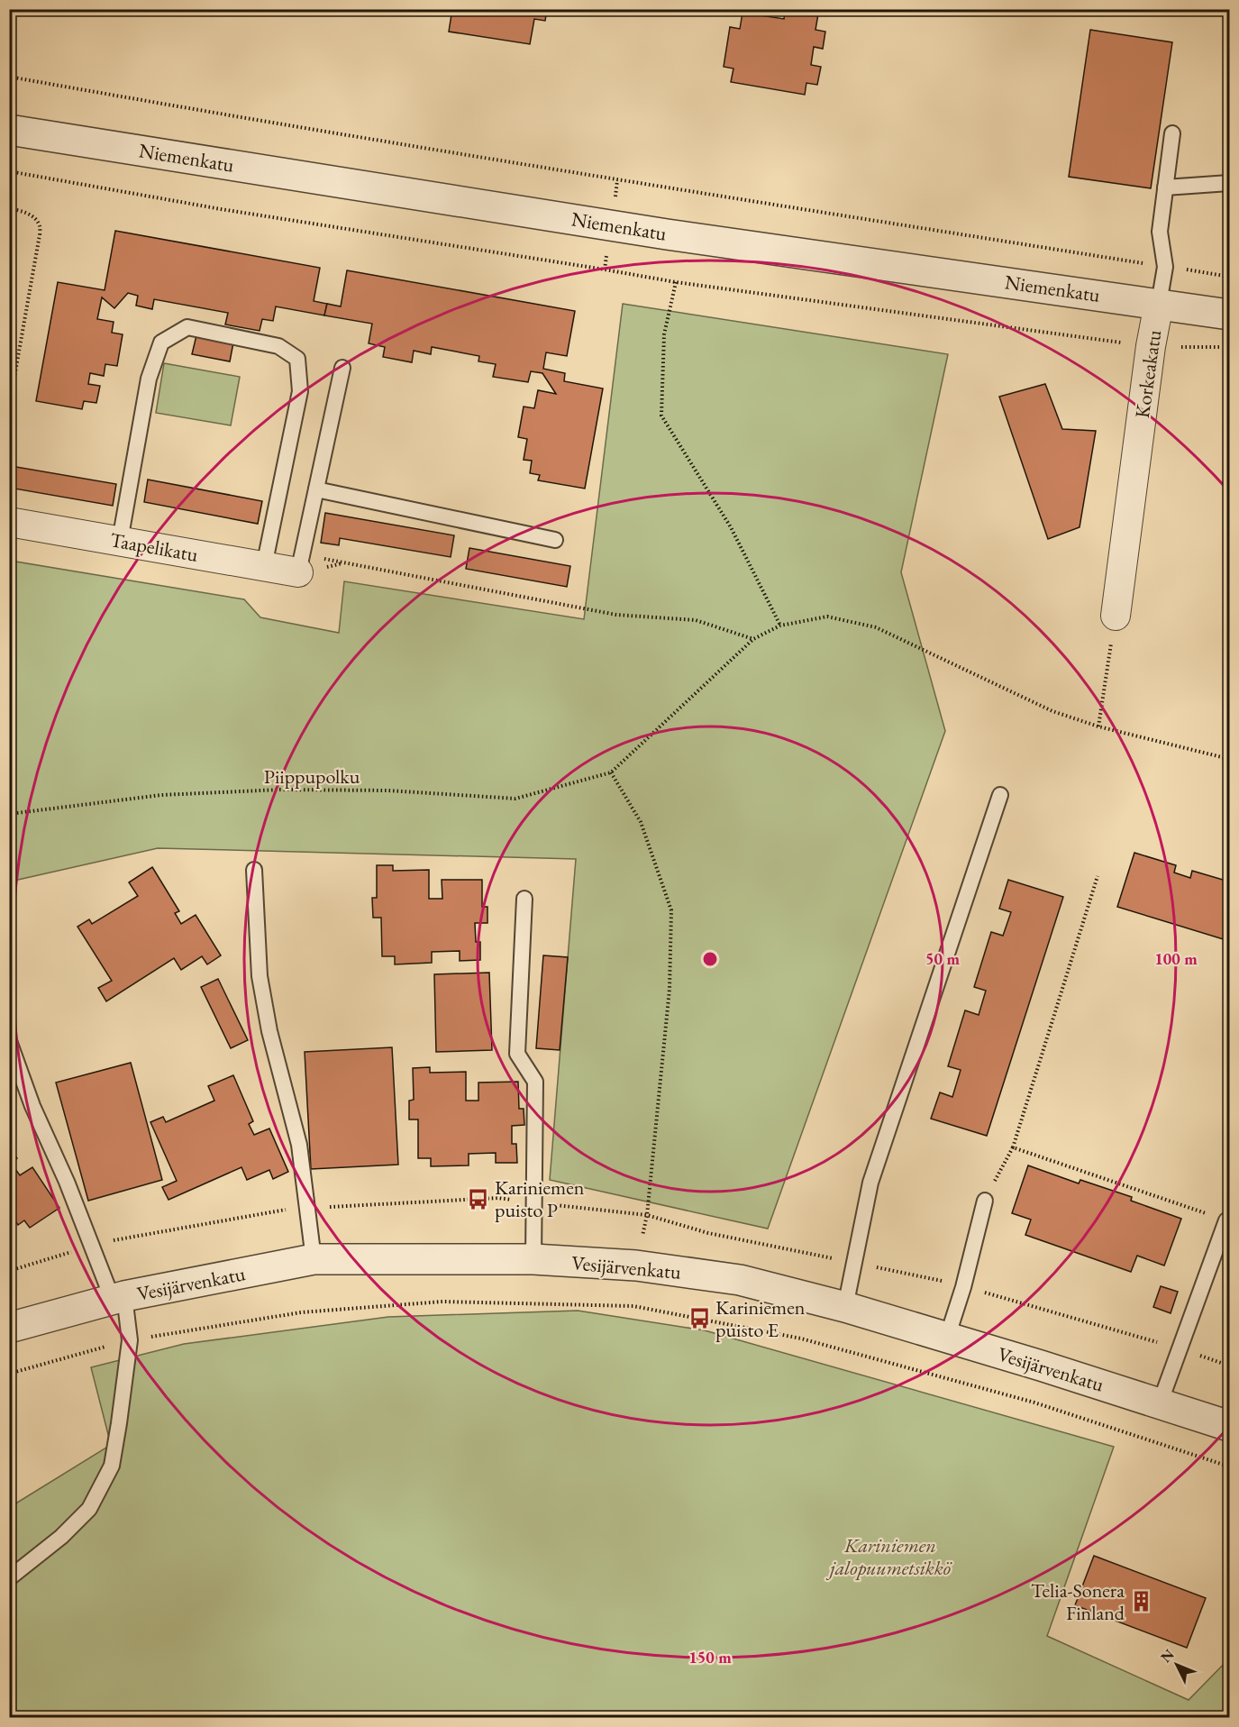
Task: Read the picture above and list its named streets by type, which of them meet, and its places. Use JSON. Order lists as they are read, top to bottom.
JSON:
{
  "streets": {
    "street": [
      "Niemenkatu",
      "Korkeakatu",
      "Taapelikatu",
      "Vesijärvenkatu"
    ],
    "path": ["Piippupolku"]
  },
  "crossings": [
    ["Niemenkatu", "Korkeakatu"]
  ],
  "parks": ["Kariniemen jalopuumetsikkö"],
  "places": {
    "bus stop": ["Kariniemen puisto P", "Kariniemen puisto E"],
    "building": ["Telia-Sonera Finland"]
  },
  "north": "top left",
  "rings": ["50 m", "100 m", "150 m"]
}
